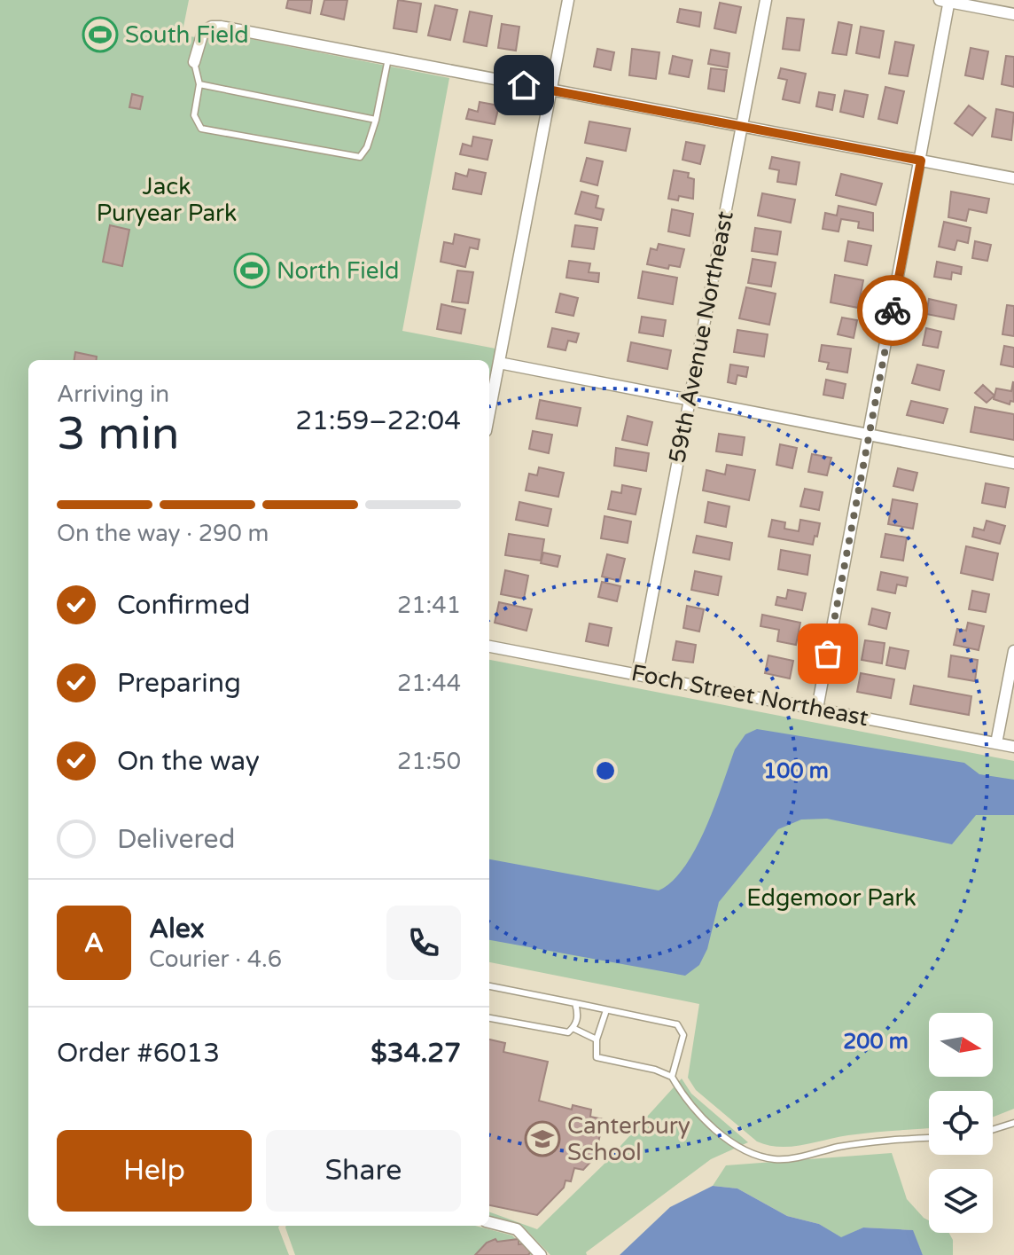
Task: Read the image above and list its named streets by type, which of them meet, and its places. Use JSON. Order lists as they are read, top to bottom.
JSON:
{
  "streets": {
    "street": ["59th Avenue Northeast", "Foch Street Northeast"]
  },
  "crossings": [
    ["59th Avenue Northeast", "Foch Street Northeast"]
  ],
  "parks": ["Jack Puryear Park", "Edgemoor Park"],
  "places": {
    "sports": ["South Field", "North Field"],
    "school or university": ["Canterbury School"]
  },
  "north": "right",
  "page": {
    "heading": ["3 min", "Arriving in", "21:59–22:04"],
    "panel": [
      "Alex",
      "Courier · 4.6",
      "Order #6013",
      "$34.27"
    ],
    "bar": "On the way · 290 m",
    "list": [
      ["Confirmed", "21:41"],
      ["Preparing", "21:44"],
      ["On the way", "21:50"],
      "Delivered"
    ],
    "round": "A",
    "buttons": ["Help", "Share"]
  },
  "rings": ["100 m", "200 m"]
}
